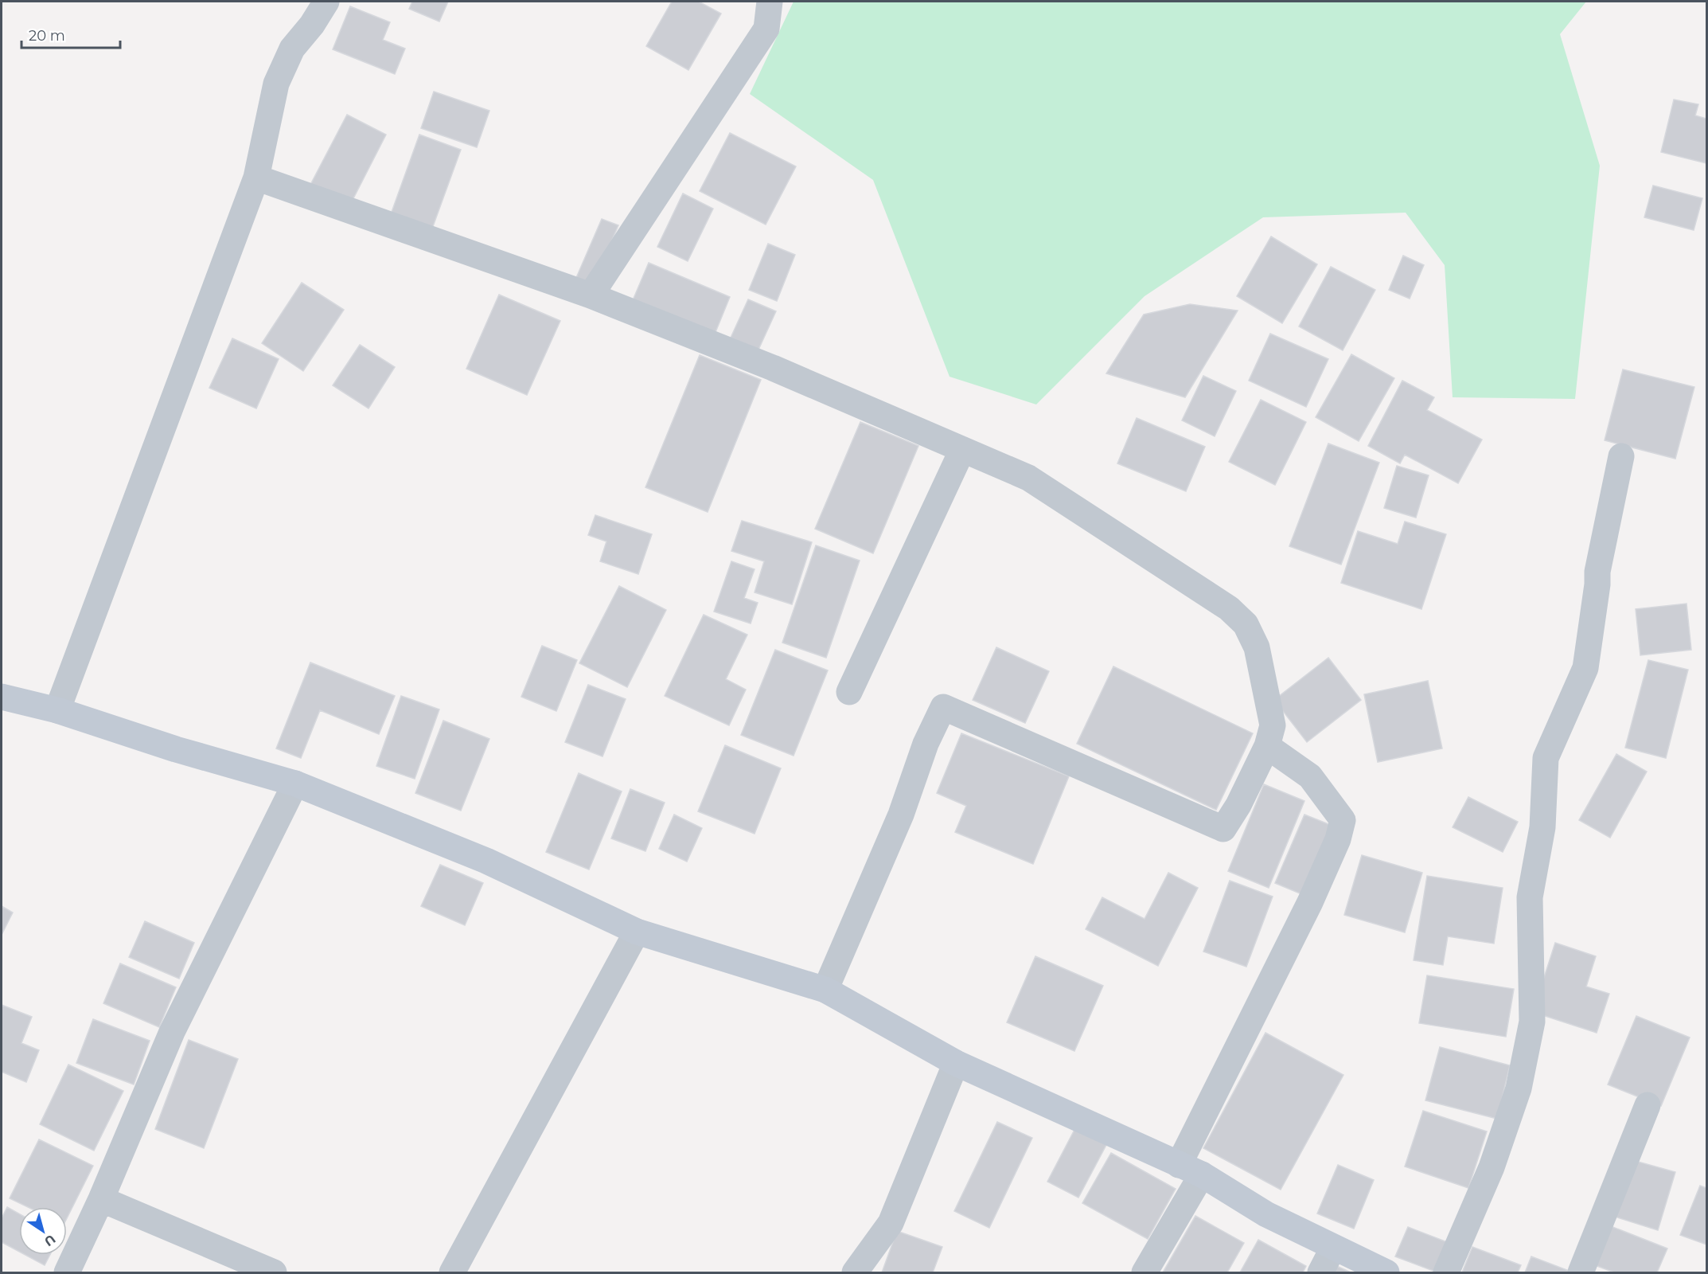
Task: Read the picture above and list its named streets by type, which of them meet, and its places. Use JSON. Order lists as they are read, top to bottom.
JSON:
{
  "scale_bar": "20 m",
  "north": "bottom right"
}
